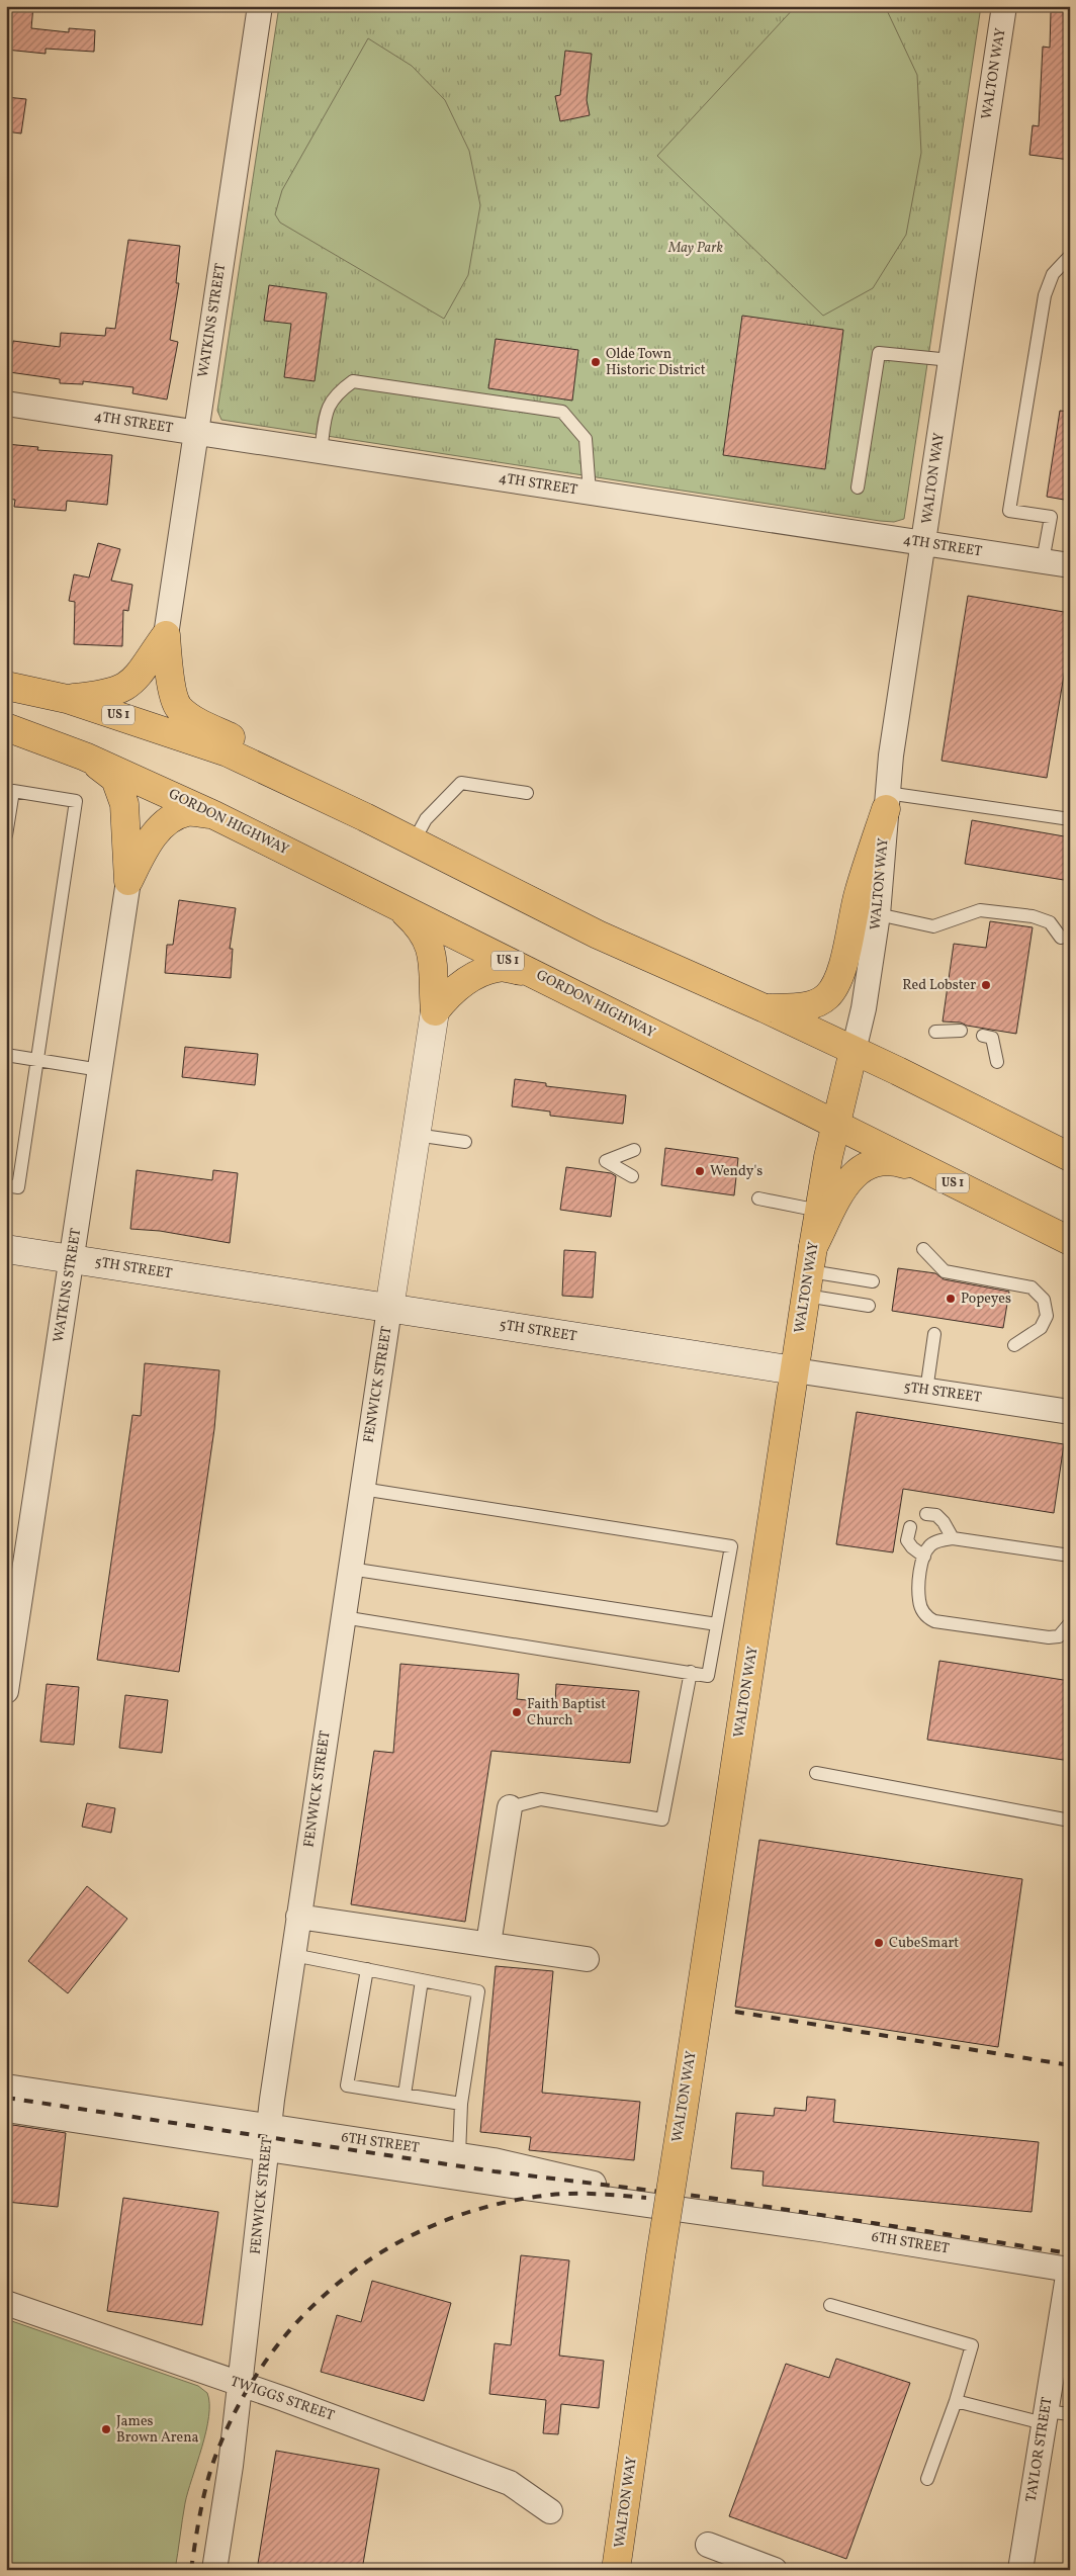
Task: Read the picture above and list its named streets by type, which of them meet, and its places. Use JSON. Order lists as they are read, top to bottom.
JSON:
{
  "streets": {
    "main road": [
      "WALTON WAY",
      "US 1",
      "GORDON HIGHWAY",
      "5TH STREET",
      "FENWICK STREET"
    ],
    "street": [
      "WATKINS STREET",
      "4TH STREET",
      "6TH STREET",
      "TWIGGS STREET",
      "TAYLOR STREET"
    ]
  },
  "crossings": [
    ["WALTON WAY", "4TH STREET"],
    ["WALTON WAY", "US 1"],
    ["WALTON WAY", "GORDON HIGHWAY"],
    ["WALTON WAY", "5TH STREET"],
    ["WATKINS STREET", "4TH STREET"],
    ["WATKINS STREET", "5TH STREET"],
    ["5TH STREET", "FENWICK STREET"],
    ["FENWICK STREET", "6TH STREET"],
    ["FENWICK STREET", "TWIGGS STREET"],
    ["6TH STREET", "TAYLOR STREET"]
  ],
  "parks": ["May Park"],
  "places": [
    "Olde Town Historic District",
    "Red Lobster",
    "Wendy's",
    "Popeyes",
    "Faith Baptist Church",
    "CubeSmart",
    "James Brown Arena"
  ]
}
